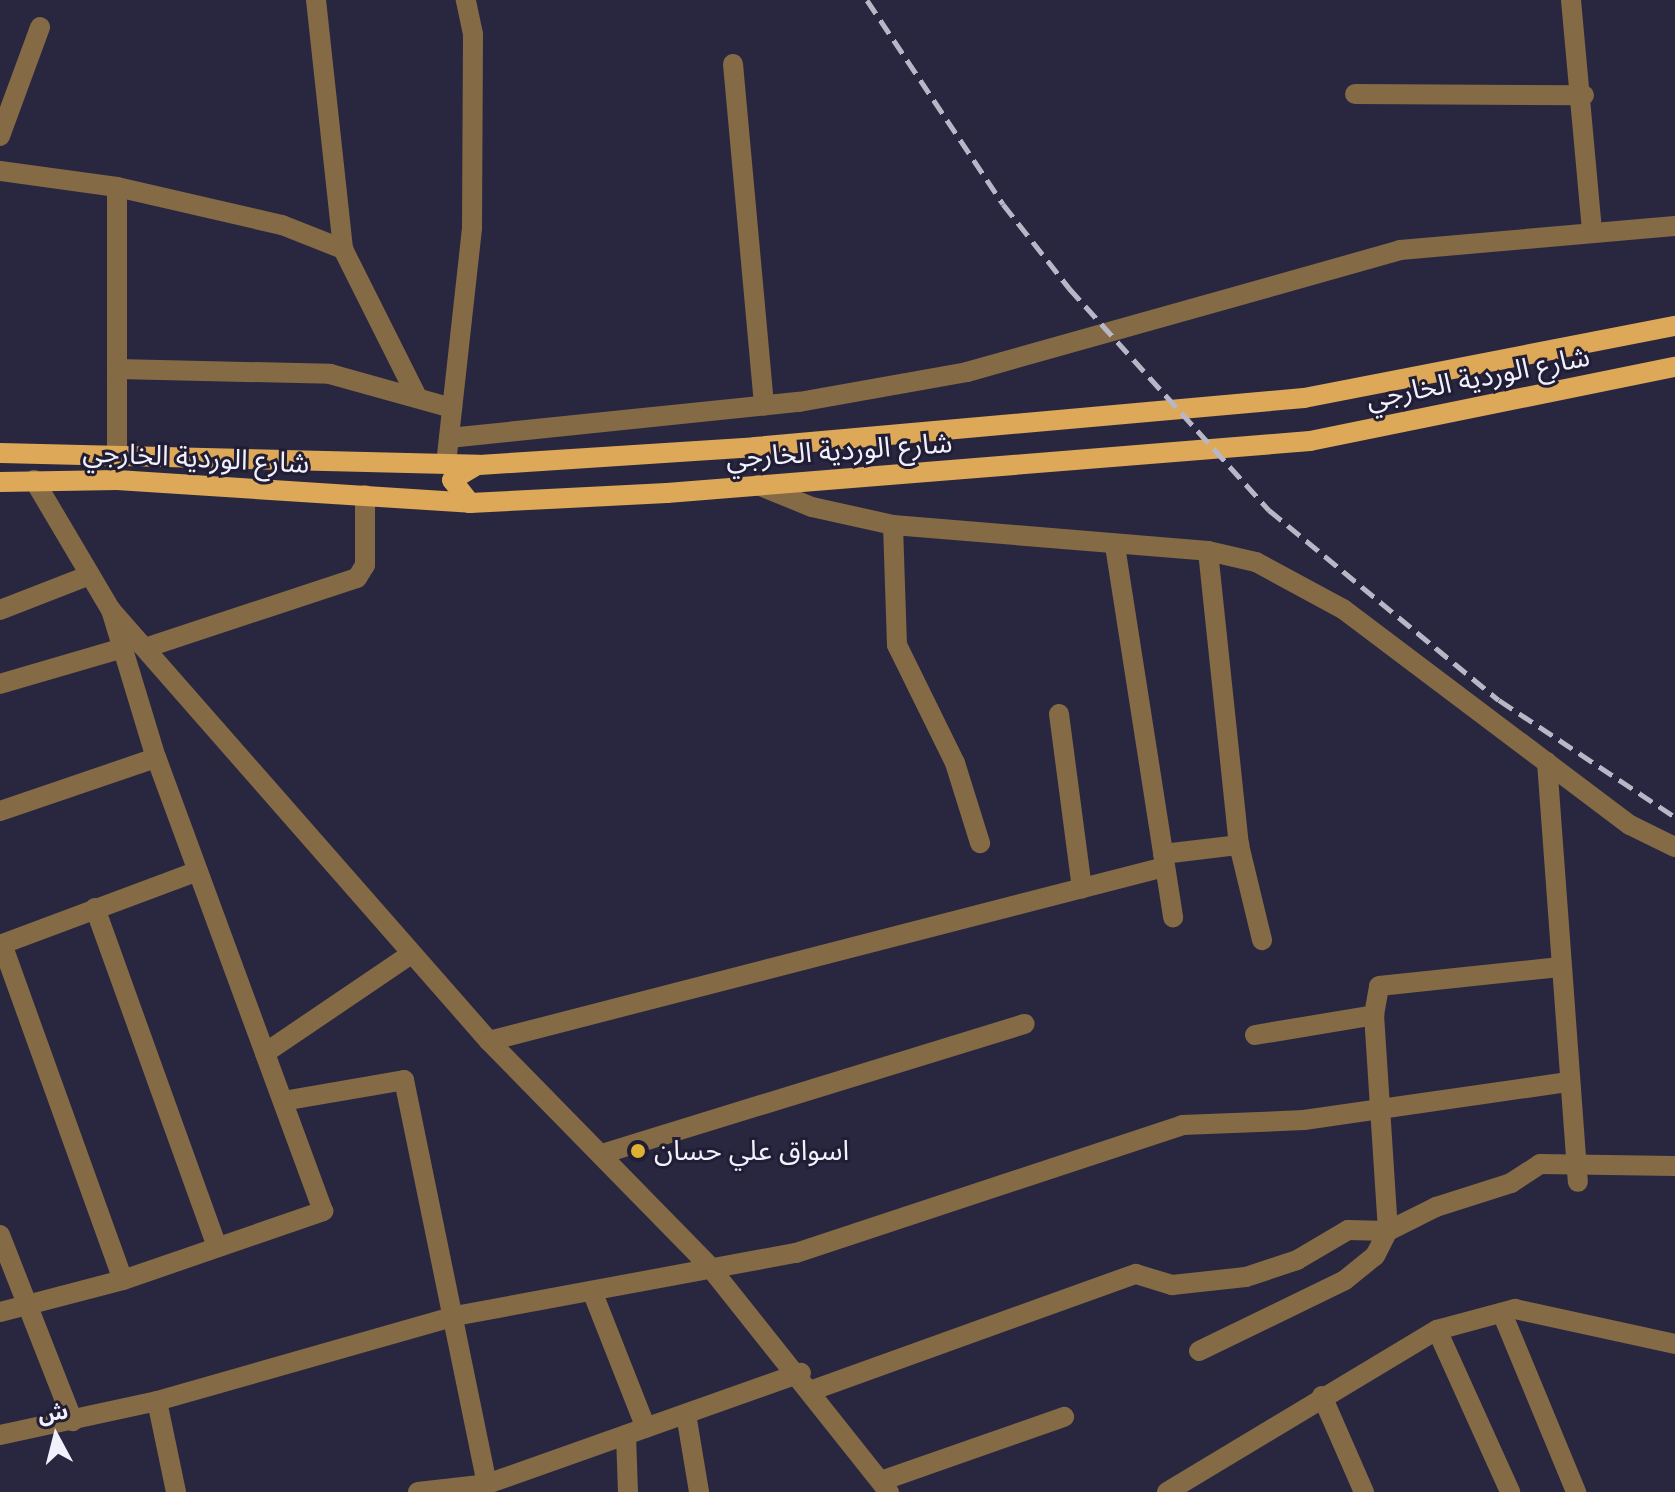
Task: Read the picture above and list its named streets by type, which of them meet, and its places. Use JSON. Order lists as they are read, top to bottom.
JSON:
{
  "streets": {
    "main road": ["شارع الوردية الخارجي"]
  },
  "places": ["اسواق علي حسان"],
  "north": "top"
}
